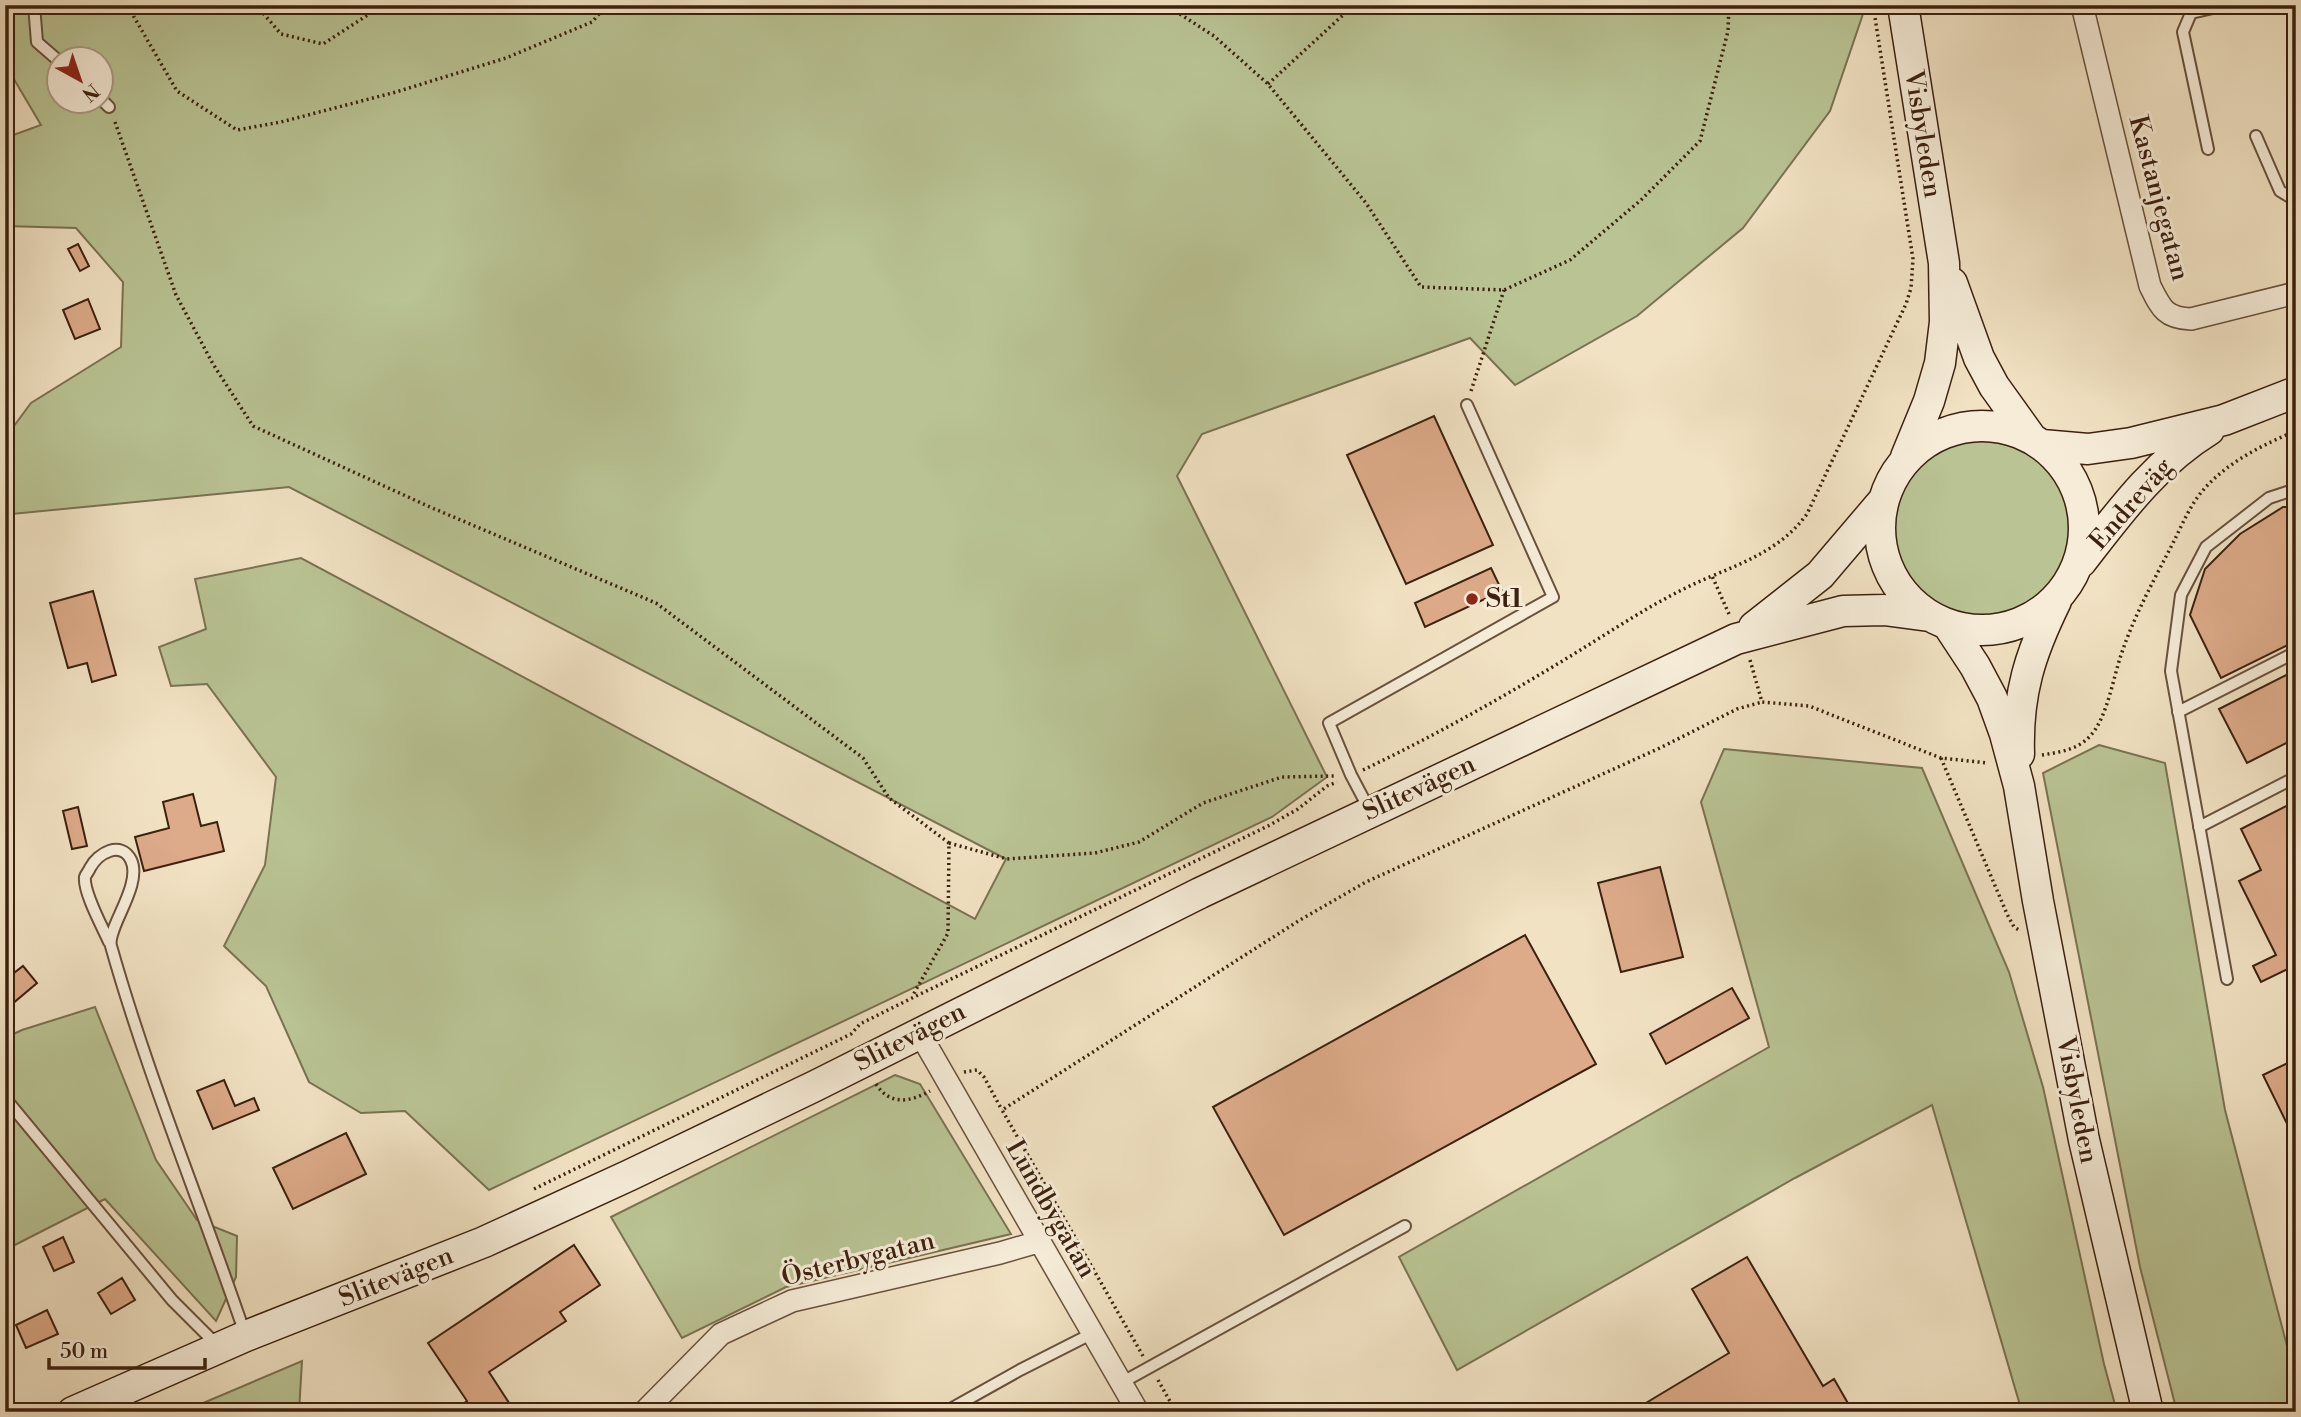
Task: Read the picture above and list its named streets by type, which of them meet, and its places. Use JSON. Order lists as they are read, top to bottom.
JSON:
{
  "streets": {
    "main road": ["Visbyleden", "Endreväg", "Slitevägen"],
    "street": ["Kastanjegatan", "Lundbygatan", "Österbygatan"]
  },
  "crossings": [
    ["Visbyleden", "Endreväg"],
    ["Visbyleden", "Slitevägen"],
    ["Endreväg", "Slitevägen"],
    ["Slitevägen", "Lundbygatan"],
    ["Lundbygatan", "Österbygatan"]
  ],
  "places": ["St1"],
  "scale_bar": "50 m",
  "north": "bottom right"
}
